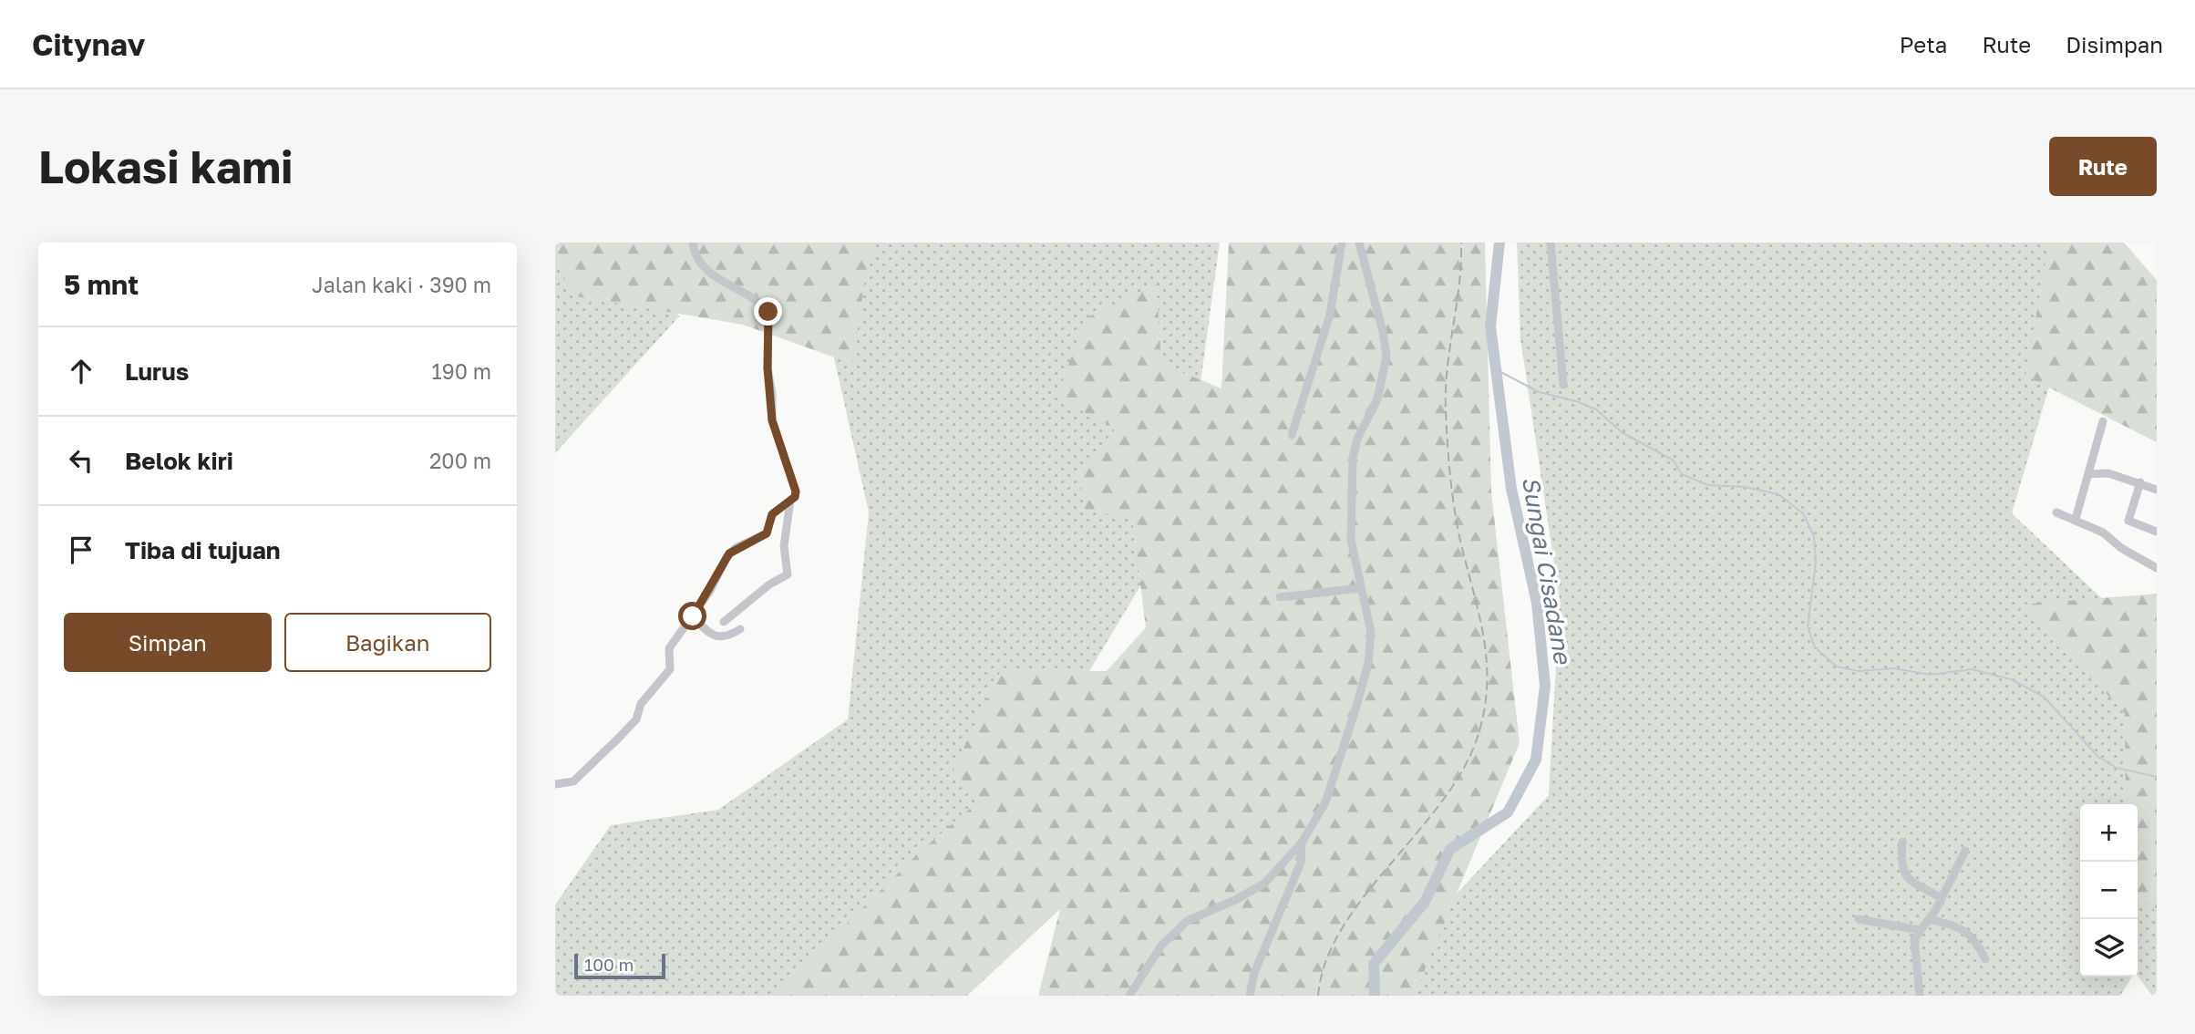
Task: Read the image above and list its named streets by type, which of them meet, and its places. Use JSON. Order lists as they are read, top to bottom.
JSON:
{
  "water": ["Sungai Cisadane"],
  "scale_bar": "100 m",
  "page": {
    "header": "Citynav",
    "nav": ["Peta", "Rute", "Disimpan"],
    "buttons": [
      "Rute",
      ["Simpan", "Bagikan"]
    ],
    "title": "Lokasi kami",
    "heading": ["5 mnt", "Jalan kaki · 390 m"],
    "list": [
      ["Lurus", "190 m"],
      ["Belok kiri", "200 m"],
      "Tiba di tujuan"
    ],
    "map_buttons": ["+", "−"],
    "scale": "100 m"
  }
}
